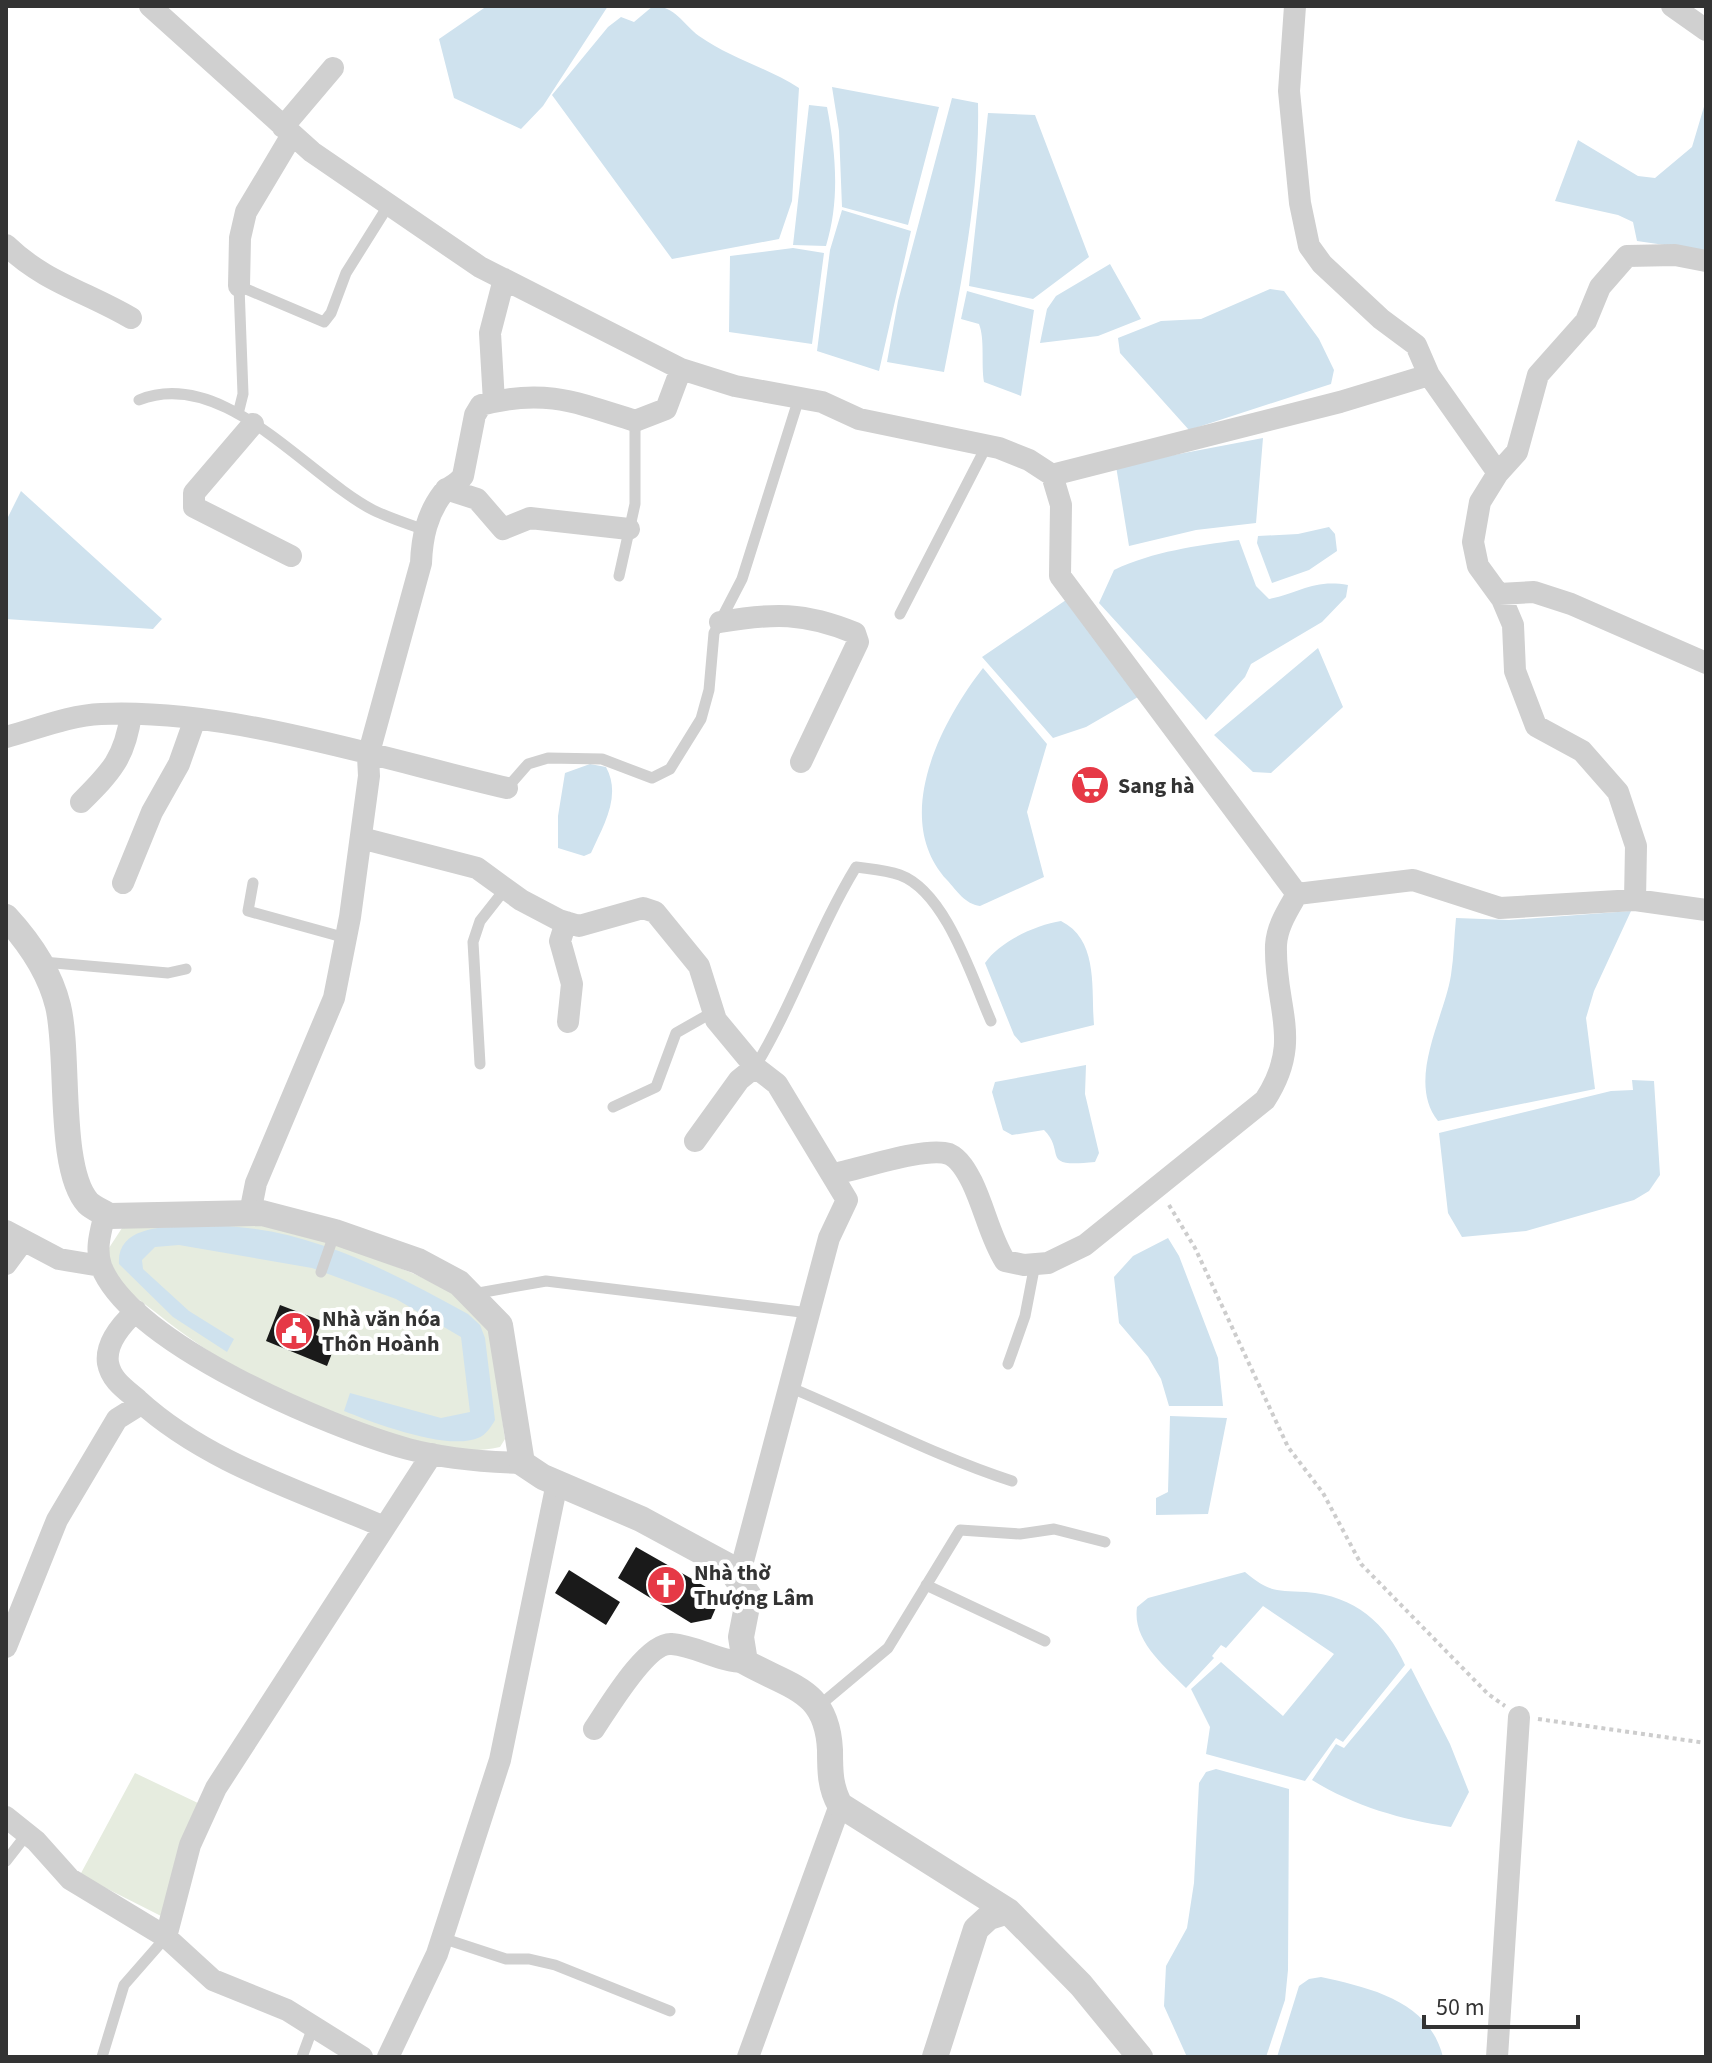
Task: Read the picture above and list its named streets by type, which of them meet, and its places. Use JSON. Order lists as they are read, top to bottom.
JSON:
{
  "places": {
    "supermarket": ["Sang hà"],
    "public building": ["Nhà văn hóa Thôn Hoành"],
    "church": ["Nhà thờ Thượng Lâm"]
  },
  "scale_bar": "50 m"
}
